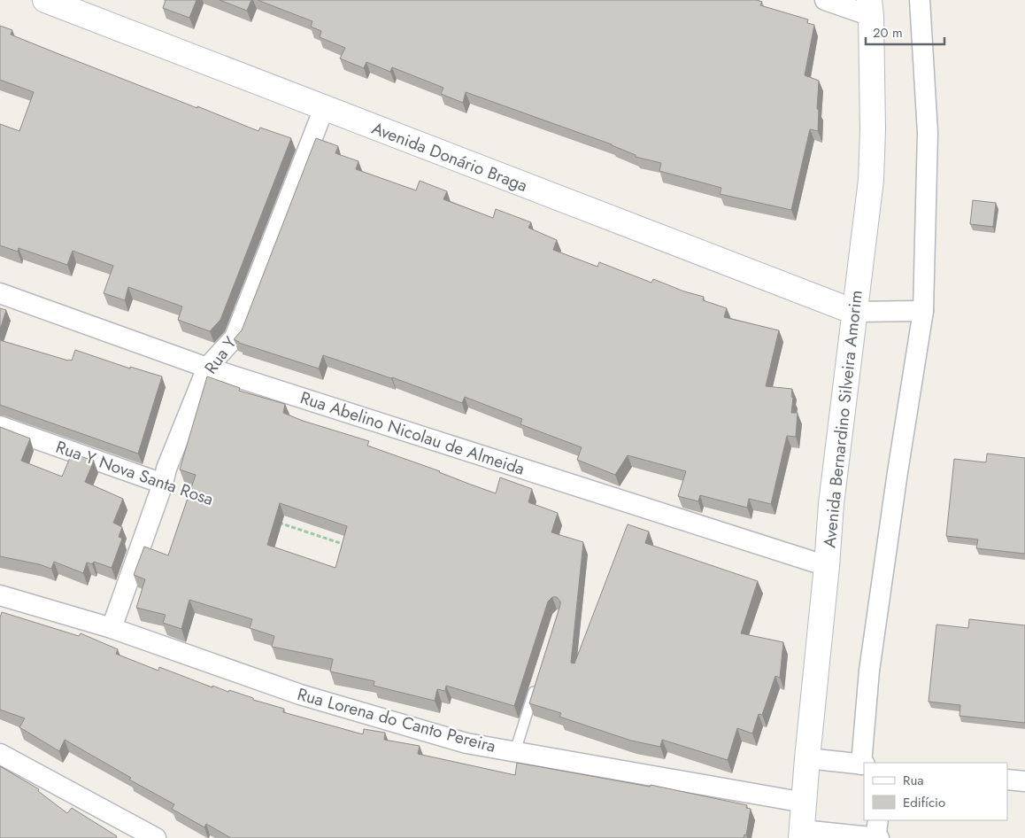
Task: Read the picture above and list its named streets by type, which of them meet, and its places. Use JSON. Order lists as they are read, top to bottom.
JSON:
{
  "streets": {
    "street": [
      "Avenida Donário Braga",
      "Rua Y",
      "Avenida Bernardino Silveira Amorim",
      "Rua Abelino Nicolau de Almeida",
      "Rua Y Nova Santa Rosa",
      "Rua Lorena do Canto Pereira"
    ]
  },
  "crossings": [
    ["Avenida Donário Braga", "Rua Y"],
    ["Avenida Donário Braga", "Avenida Bernardino Silveira Amorim"],
    ["Rua Y", "Rua Abelino Nicolau de Almeida"],
    ["Rua Y", "Rua Y Nova Santa Rosa"],
    ["Rua Y", "Rua Lorena do Canto Pereira"],
    ["Avenida Bernardino Silveira Amorim", "Rua Abelino Nicolau de Almeida"],
    ["Avenida Bernardino Silveira Amorim", "Rua Lorena do Canto Pereira"]
  ],
  "legend": ["Rua", "Edifício"],
  "scale_bar": "20 m"
}
